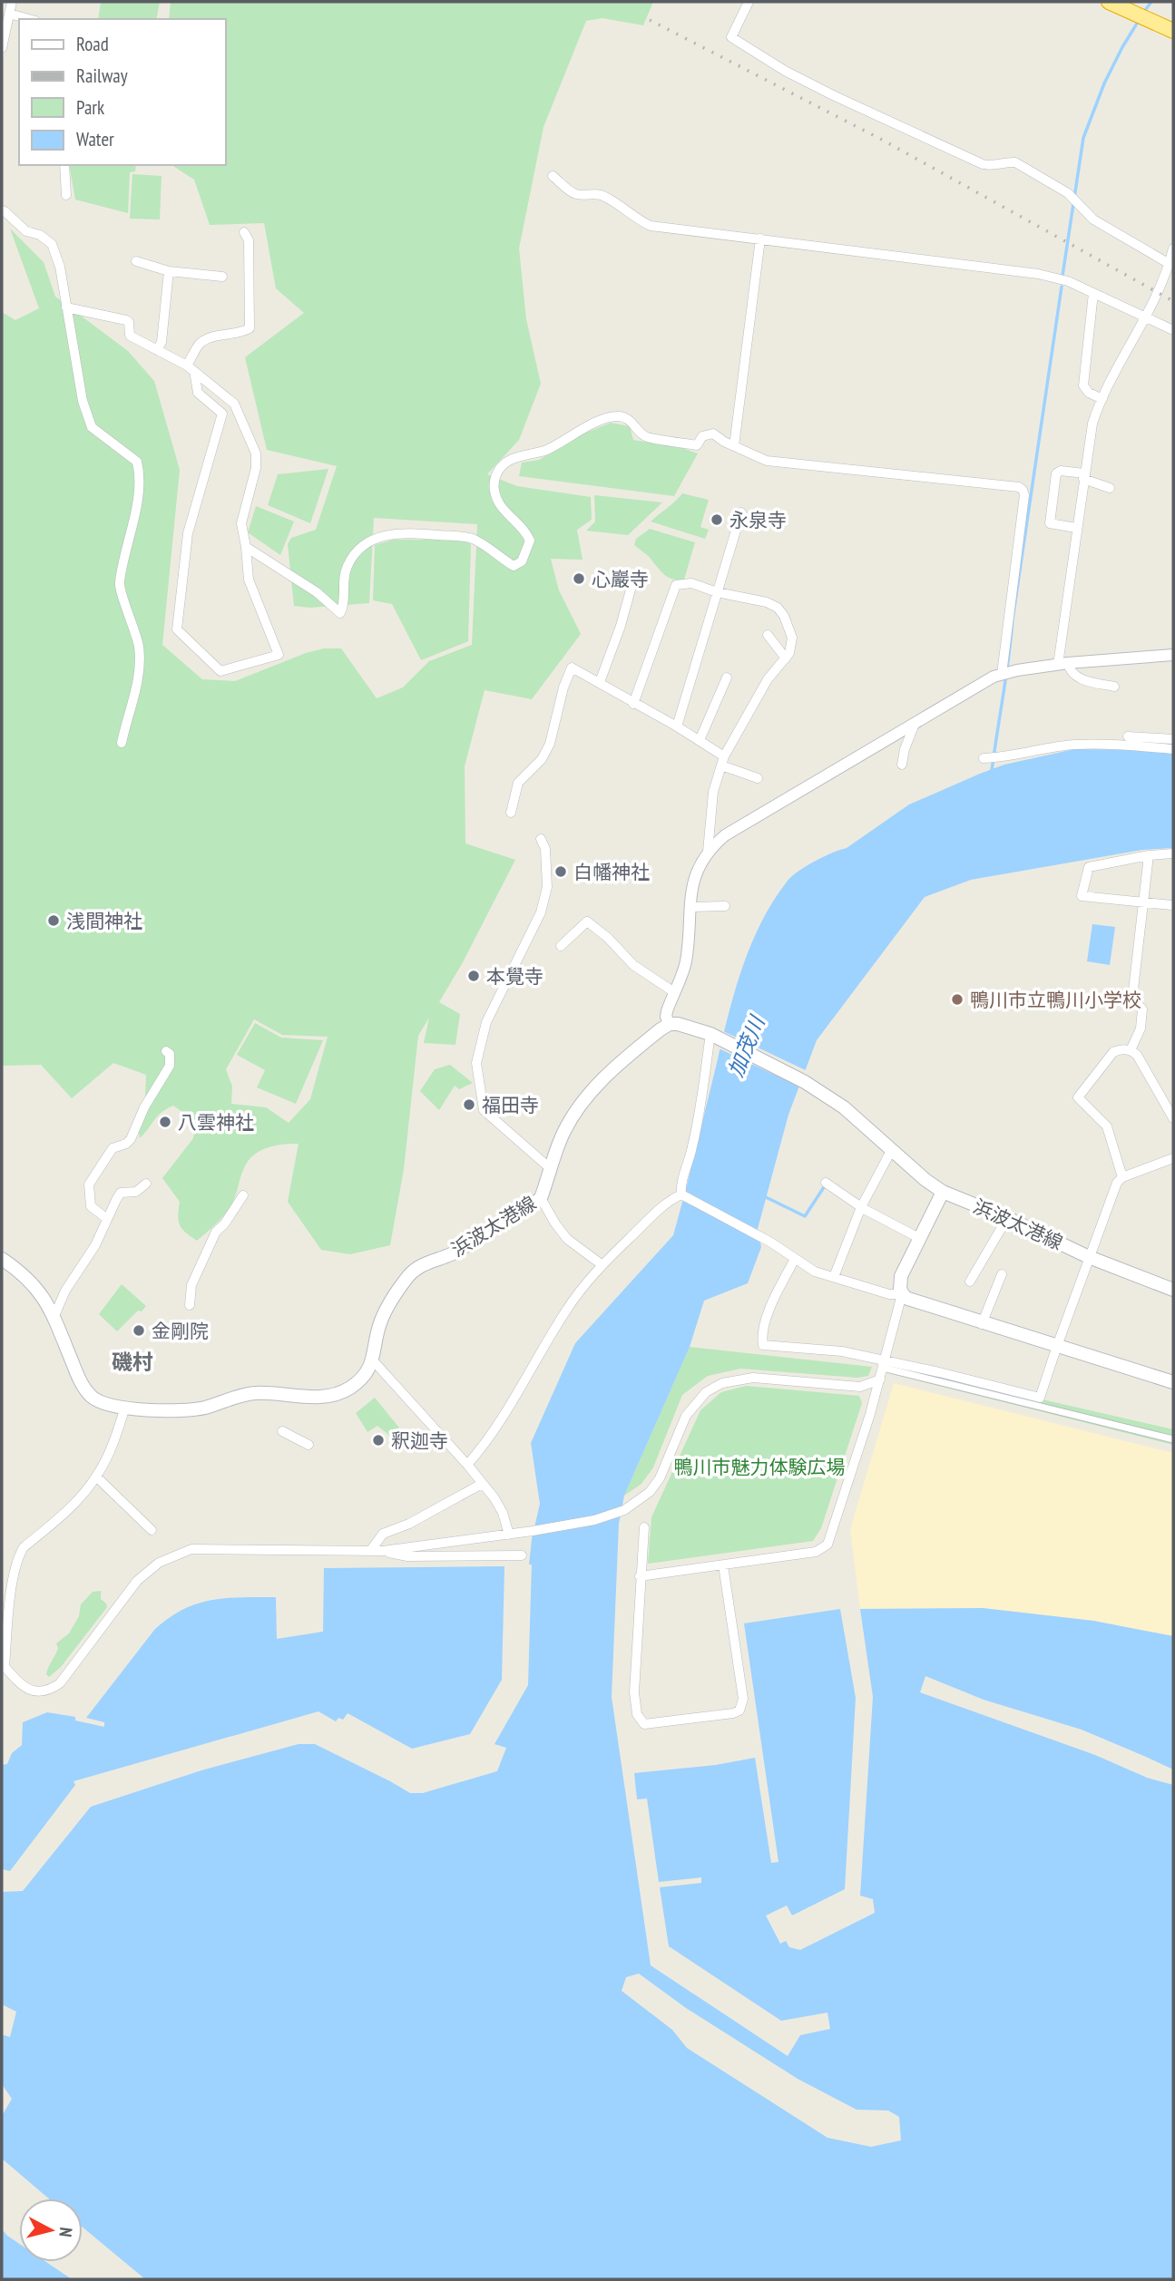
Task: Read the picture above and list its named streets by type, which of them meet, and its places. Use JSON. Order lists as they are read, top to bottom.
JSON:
{
  "streets": {
    "main road": ["浜波太港線"]
  },
  "districts": ["磯村"],
  "water": ["加茂川"],
  "parks": ["鴨川市魅力体験広場"],
  "places": [
    "永泉寺",
    "心巖寺",
    "白幡神社",
    "浅間神社",
    "本覺寺",
    "鴨川市立鴨川小学校",
    "福田寺",
    "八雲神社",
    "金剛院",
    "釈迦寺"
  ],
  "legend": [
    "Road",
    "Railway",
    "Park",
    "Water"
  ],
  "north": "right"
}
